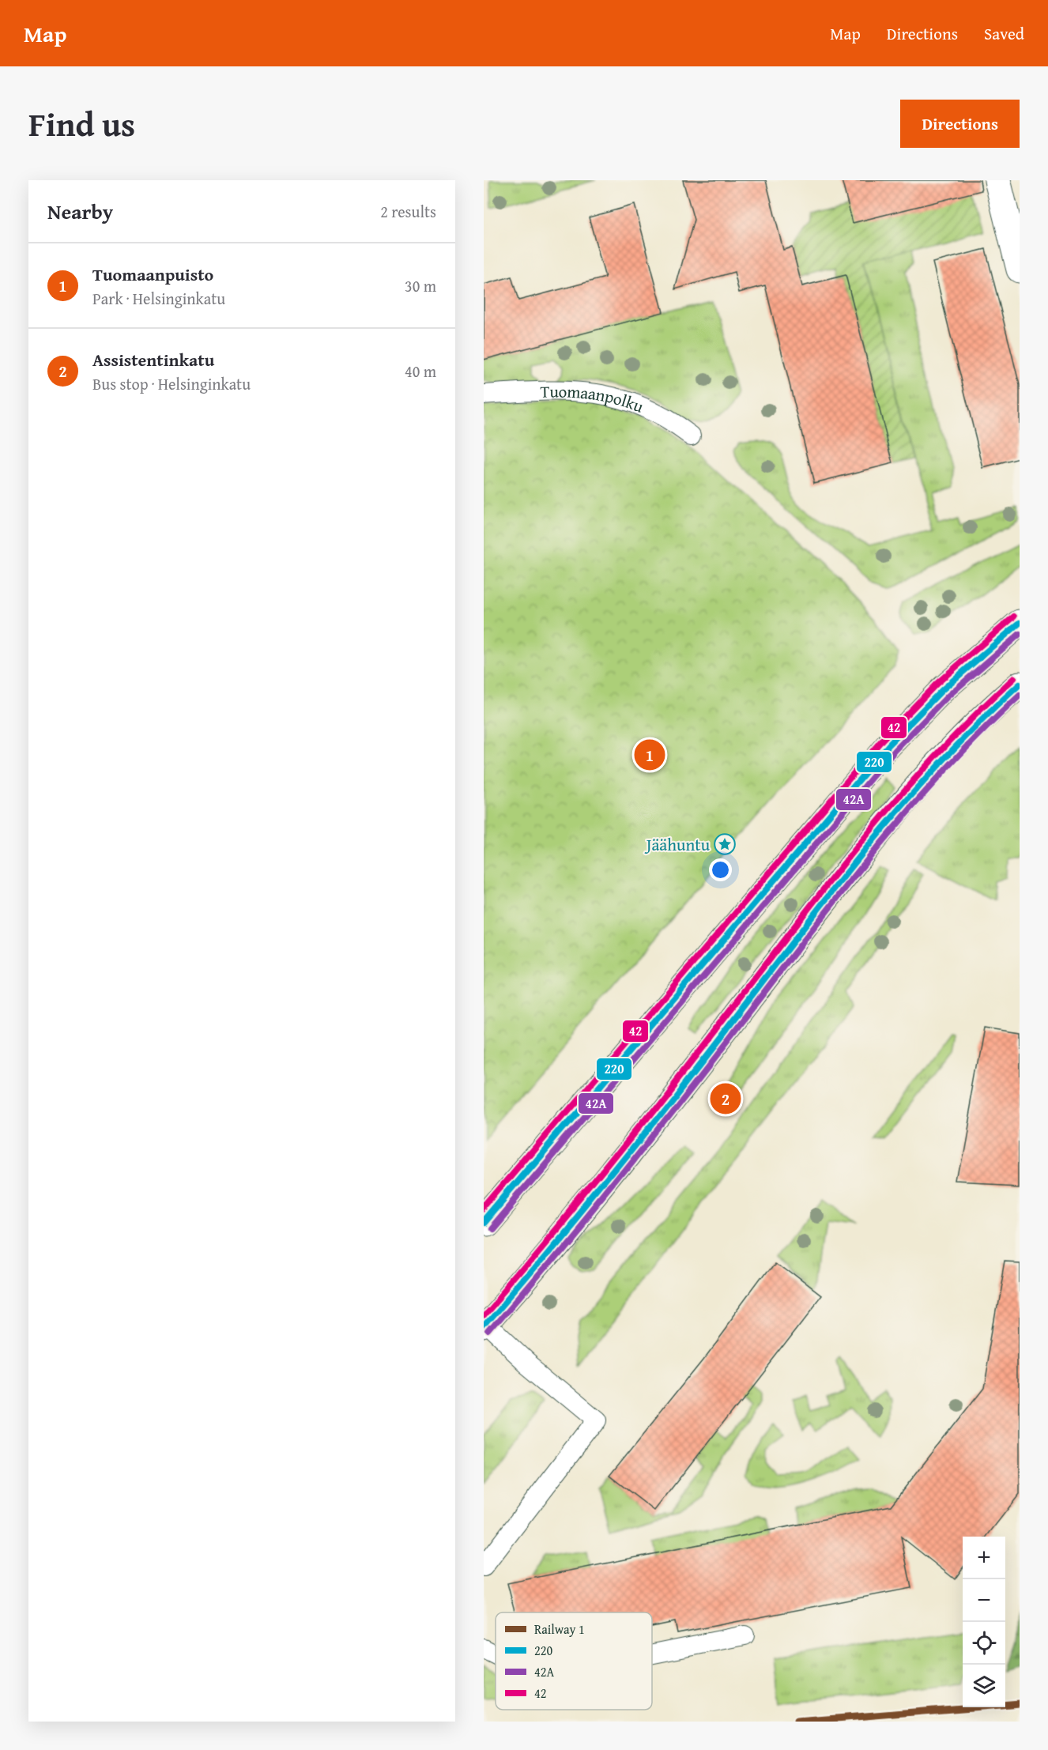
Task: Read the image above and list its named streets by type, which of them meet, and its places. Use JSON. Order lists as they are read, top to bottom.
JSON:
{
  "streets": {
    "lane": ["Tuomaanpolku"]
  },
  "places": {
    "place": ["Jäähuntu"]
  },
  "lines": [
    "transit line 42",
    "transit line 220",
    "transit line 42A",
    "rail line 1"
  ],
  "legend": [
    "Railway 1",
    "220",
    "42A",
    "42"
  ],
  "page": {
    "header": "Map",
    "nav": ["Map", "Directions", "Saved"],
    "title": "Find us",
    "buttons": "Directions",
    "heading": ["Nearby", "2 results"],
    "list": [
      {
        "mark": "1",
        "name": "Tuomaanpuisto",
        "note": "Park · Helsinginkatu",
        "value": "30 m"
      },
      {
        "mark": "2",
        "name": "Assistentinkatu",
        "note": "Bus stop · Helsinginkatu",
        "value": "40 m"
      }
    ],
    "pins": ["1", "2"],
    "map_buttons": ["+", "−"]
  }
}
